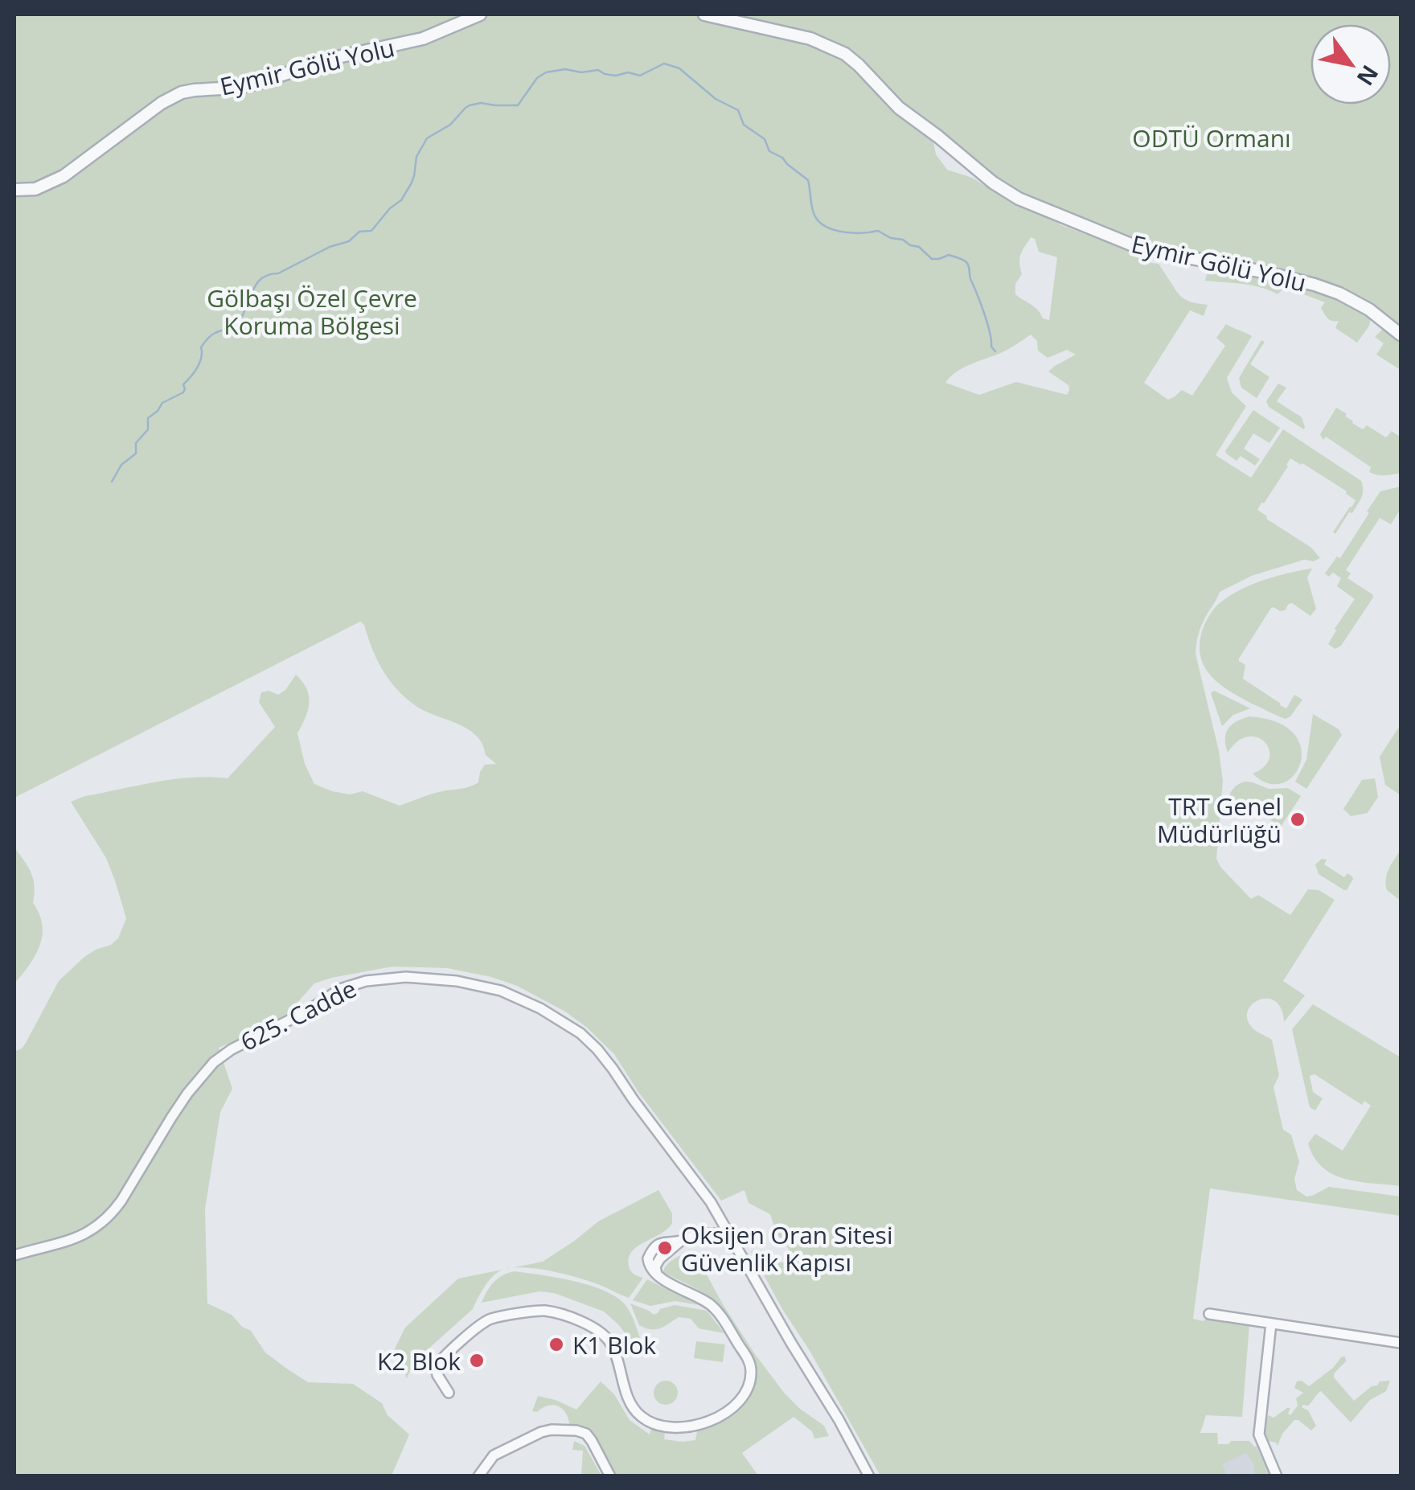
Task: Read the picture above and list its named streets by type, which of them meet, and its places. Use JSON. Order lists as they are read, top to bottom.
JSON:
{
  "streets": {
    "street": ["Eymir Gölü Yolu", "625. Cadde"]
  },
  "parks": ["ODTÜ Ormanı", "Gölbaşı Özel Çevre Koruma Bölgesi"],
  "places": [
    "TRT Genel Müdürlüğü",
    "Oksijen Oran Sitesi Güvenlik Kapısı",
    "K1 Blok",
    "K2 Blok"
  ],
  "north": "bottom right"
}
